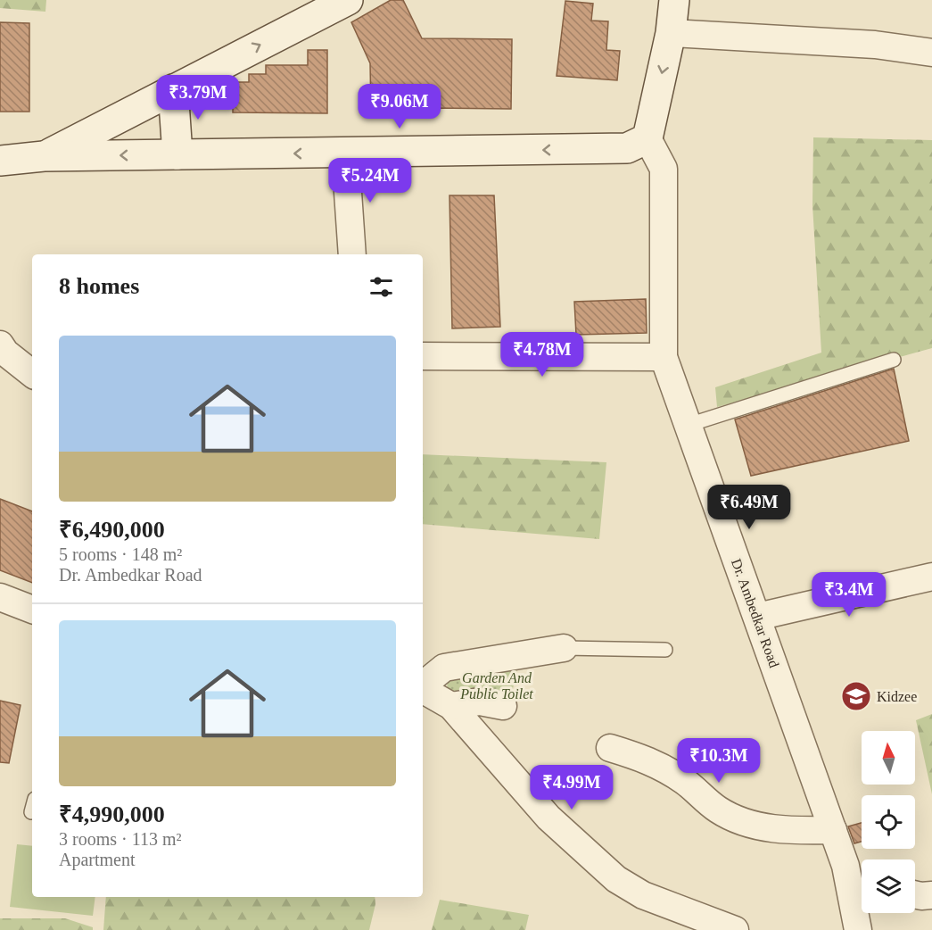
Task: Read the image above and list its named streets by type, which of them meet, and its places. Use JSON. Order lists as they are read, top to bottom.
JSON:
{
  "streets": {
    "street": ["Dr. Ambedkar Road"]
  },
  "parks": ["Garden And Public Toilet"],
  "places": {
    "school or university": ["Kidzee"]
  },
  "north": "top",
  "page": {
    "price": [
      "₹3.79M",
      "₹9.06M",
      "₹5.24M",
      "₹4.78M",
      "₹6.49M",
      "₹3.4M",
      "₹10.3M",
      "₹4.99M"
    ],
    "heading": "8 homes",
    "list": [
      {
        "name": "₹6,490,000",
        "note": "5 rooms · 148 m² · Dr. Ambedkar Road"
      },
      {
        "name": "₹4,990,000",
        "note": "3 rooms · 113 m² · Apartment"
      }
    ]
  }
}
